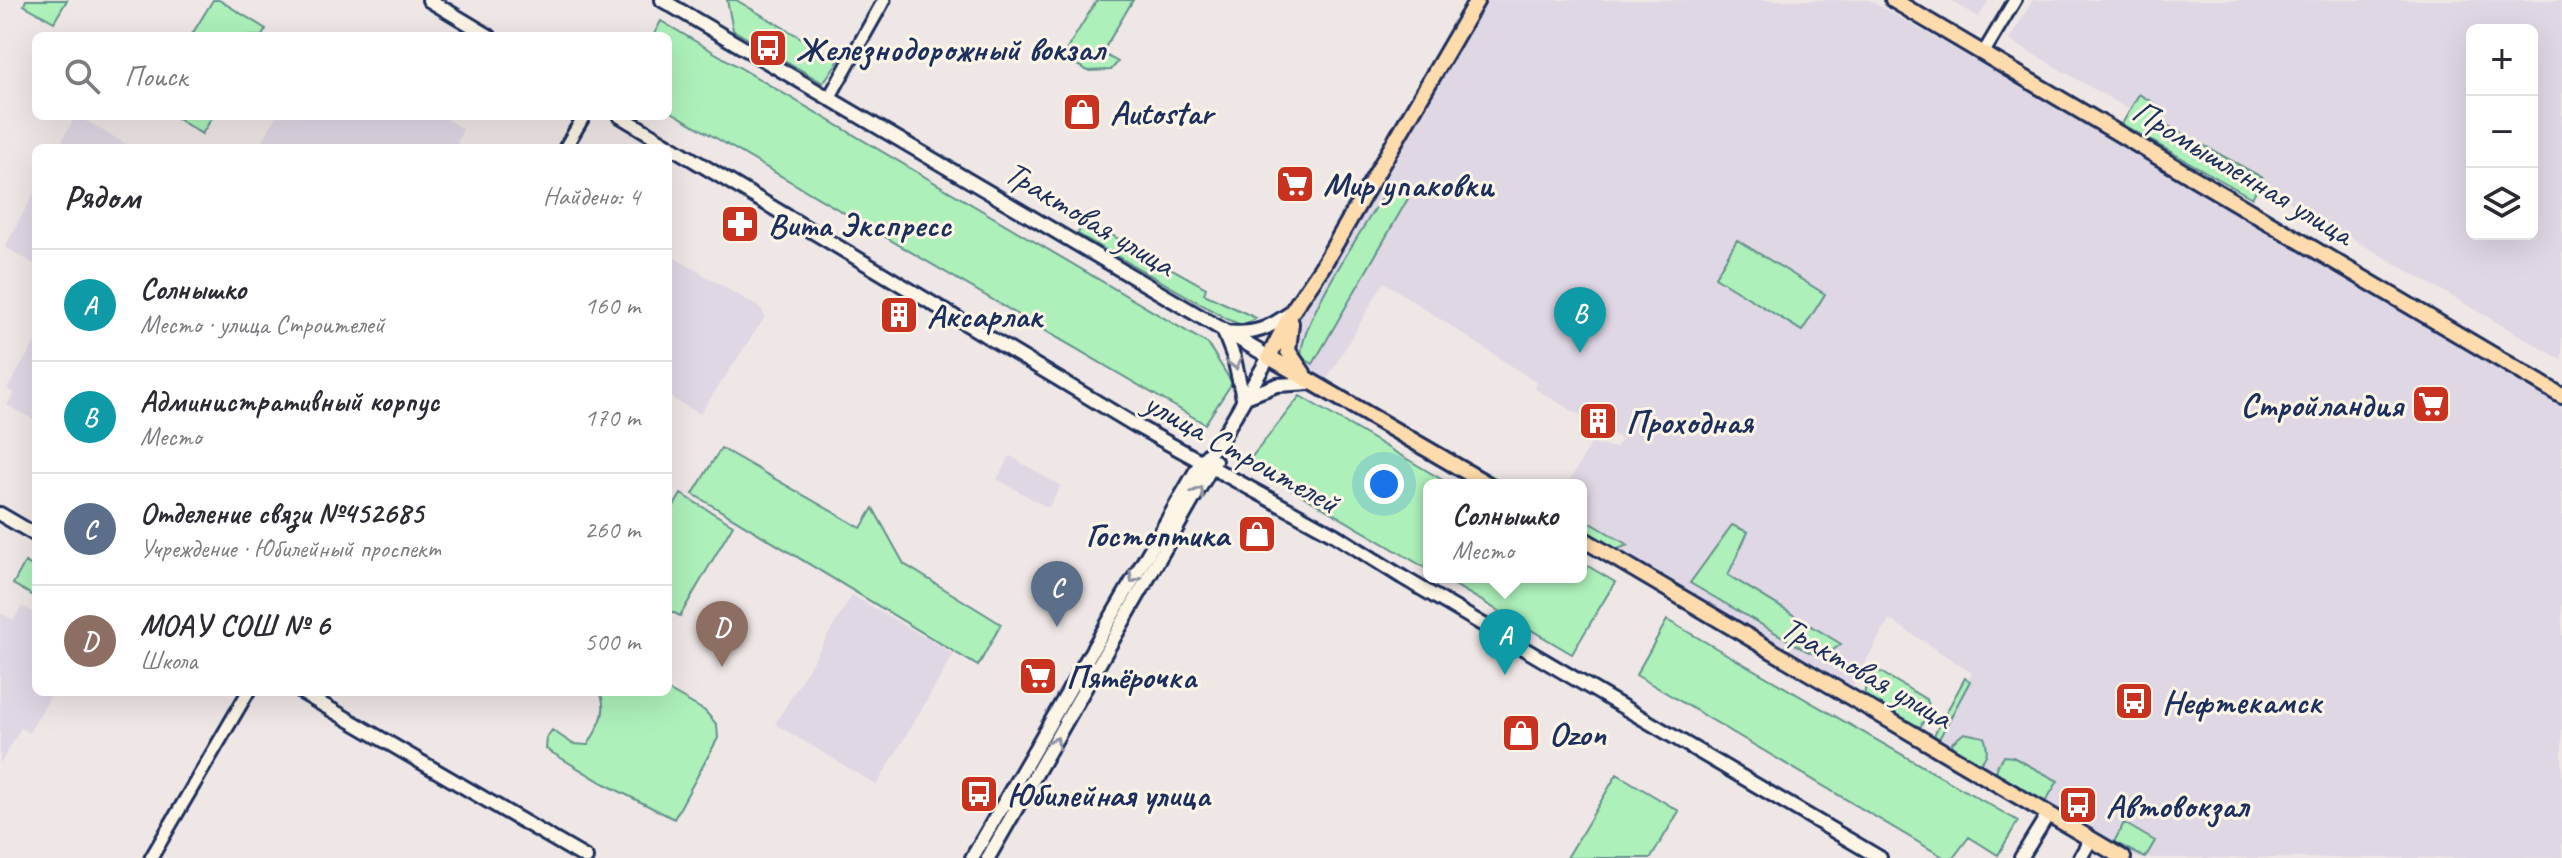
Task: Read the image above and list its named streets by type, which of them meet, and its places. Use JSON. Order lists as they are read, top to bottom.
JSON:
{
  "streets": {
    "main road": ["Промышленная улица", "Трактовая улица", "улица Строителей"]
  },
  "places": {
    "bus stop": [
      "Железнодорожный вокзал",
      "Нефтекамск",
      "Юбилейная улица",
      "Автовокзал"
    ],
    "shop": ["Autostar", "Гостоптика", "Ozon"],
    "supermarket": ["Мир упаковки", "Стройландия", "Пятёрочка"],
    "pharmacy": ["Вита Экспресс"],
    "building": ["Аксарлак", "Проходная"]
  },
  "page": {
    "map_buttons": ["+", "−"],
    "search": "Поиск",
    "heading": ["Рядом", "Найдено: 4"],
    "list": [
      {
        "mark": "A",
        "name": "Солнышко",
        "note": "Место · улица Строителей",
        "value": "160 m"
      },
      {
        "mark": "B",
        "name": "Административный корпус",
        "note": "Место",
        "value": "170 m"
      },
      {
        "mark": "C",
        "name": "Отделение связи №452685",
        "note": "Учреждение · Юбилейный проспект",
        "value": "260 m"
      },
      {
        "mark": "D",
        "name": "МОАУ СОШ № 6",
        "note": "Школа",
        "value": "500 m"
      }
    ],
    "pins": [
      "B",
      "C",
      "D",
      "A"
    ],
    "popup": ["Солнышко", "Место"]
  }
}
